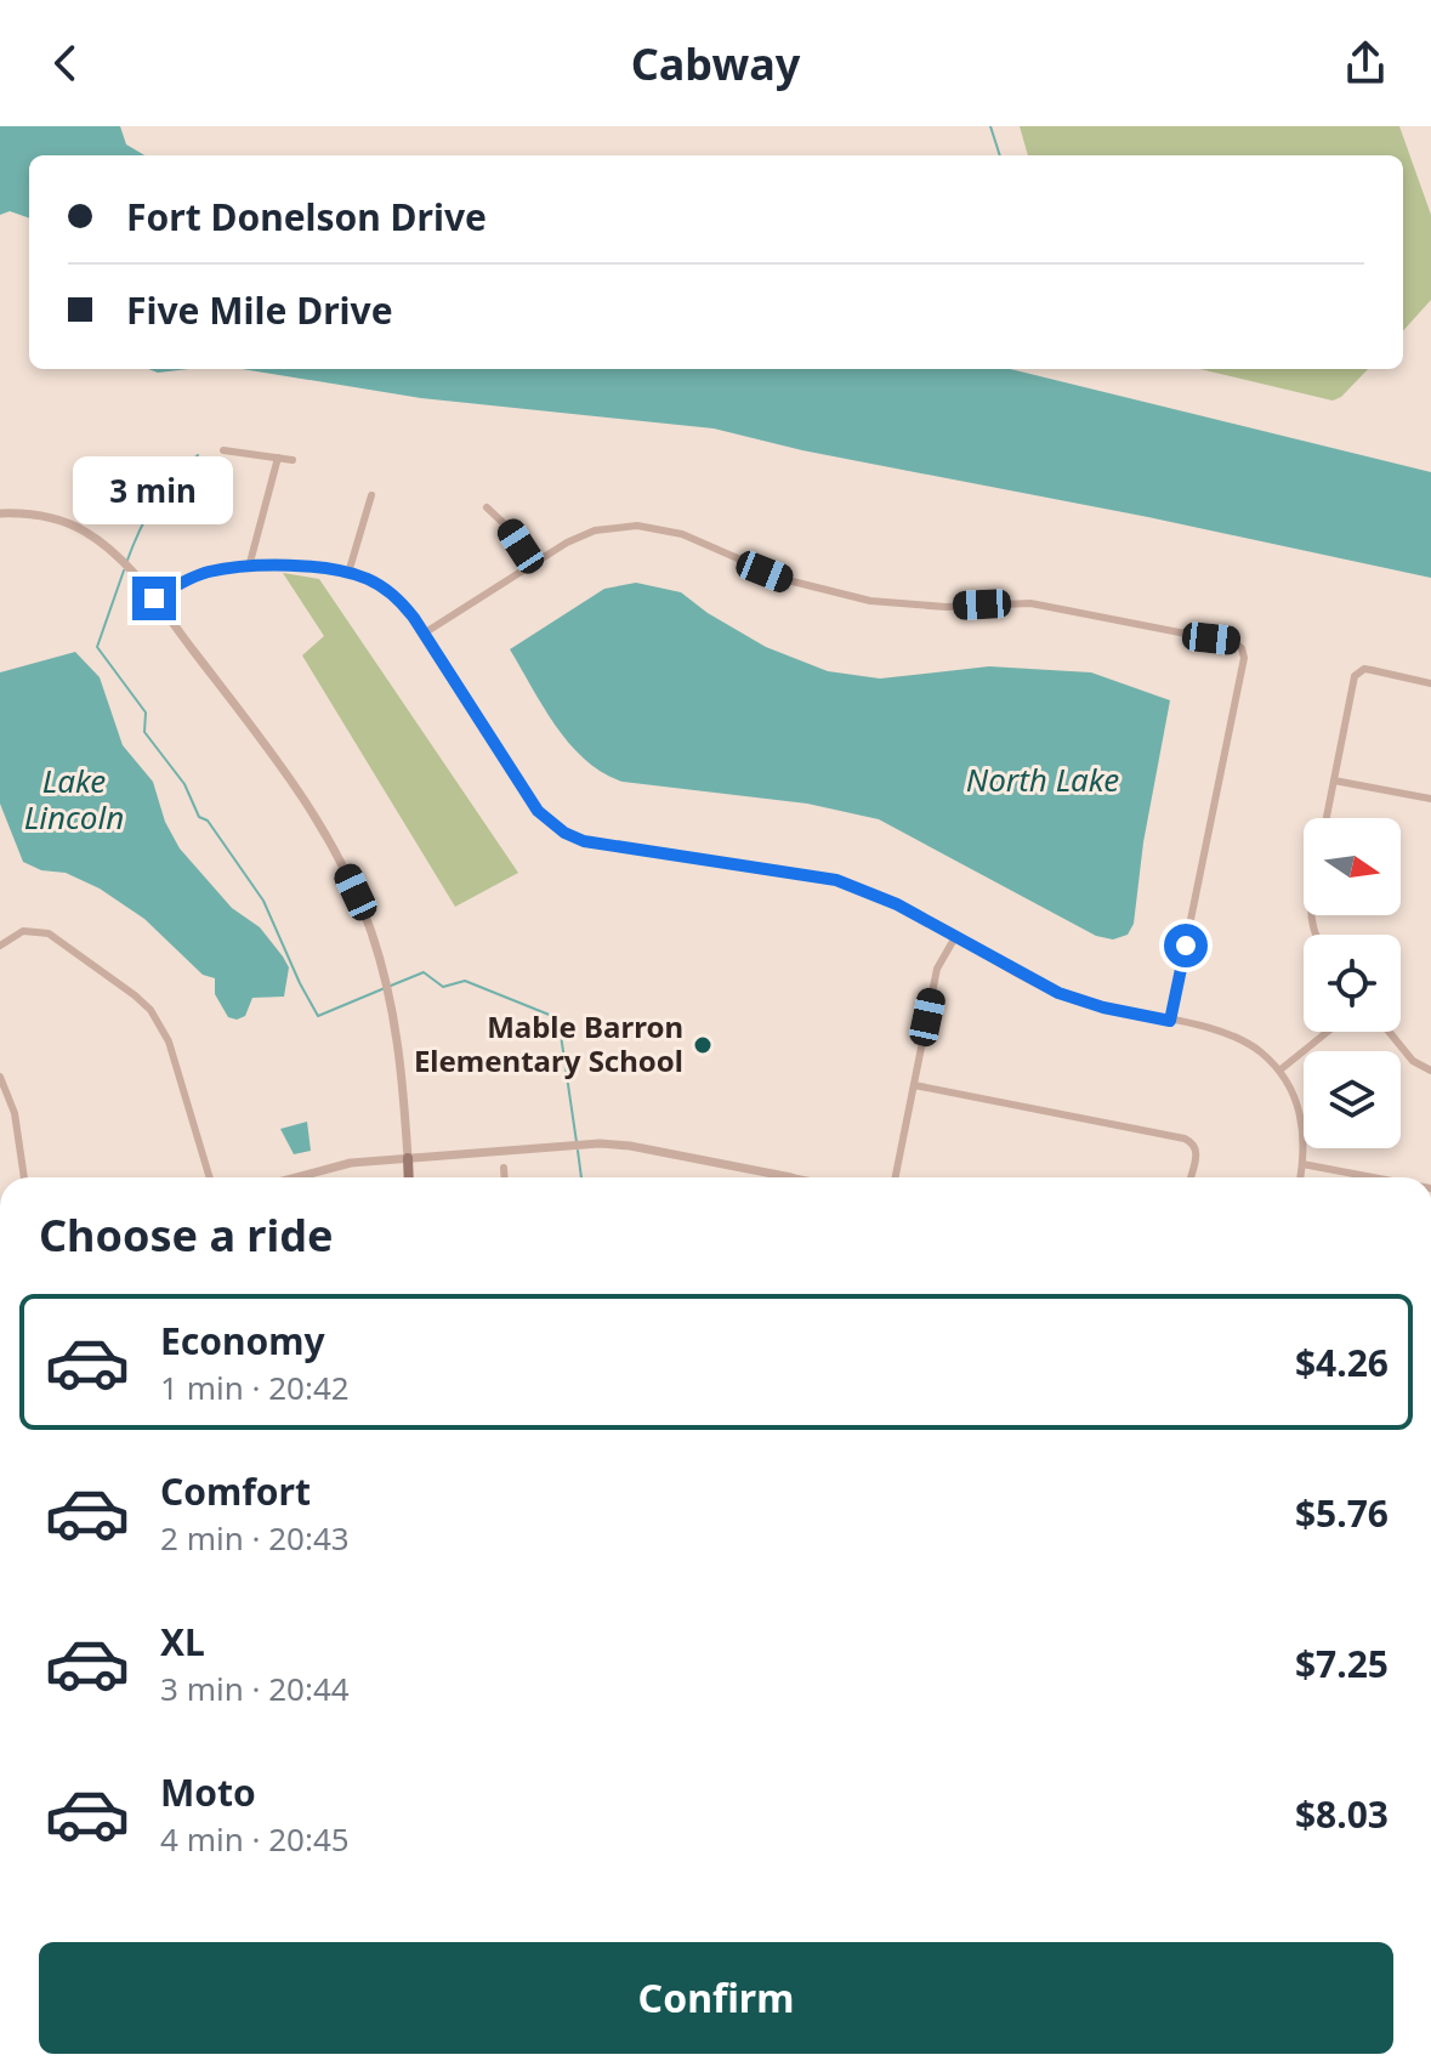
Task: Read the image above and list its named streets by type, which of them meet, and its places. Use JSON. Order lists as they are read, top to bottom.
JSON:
{
  "water": ["North Lake", "Lake Lincoln"],
  "places": ["Mable Barron Elementary School"],
  "north": "right",
  "page": {
    "header": "Cabway",
    "banner": ["Fort Donelson Drive", "Five Mile Drive"],
    "bubble": "3 min",
    "heading": "Choose a ride",
    "list": [
      {
        "name": "Economy",
        "note": "1 min · 20:42",
        "value": "$4.26"
      },
      {
        "name": "Comfort",
        "note": "2 min · 20:43",
        "value": "$5.76"
      },
      {
        "name": "XL",
        "note": "3 min · 20:44",
        "value": "$7.25"
      },
      {
        "name": "Moto",
        "note": "4 min · 20:45",
        "value": "$8.03"
      }
    ],
    "buttons": "Confirm"
  }
}
